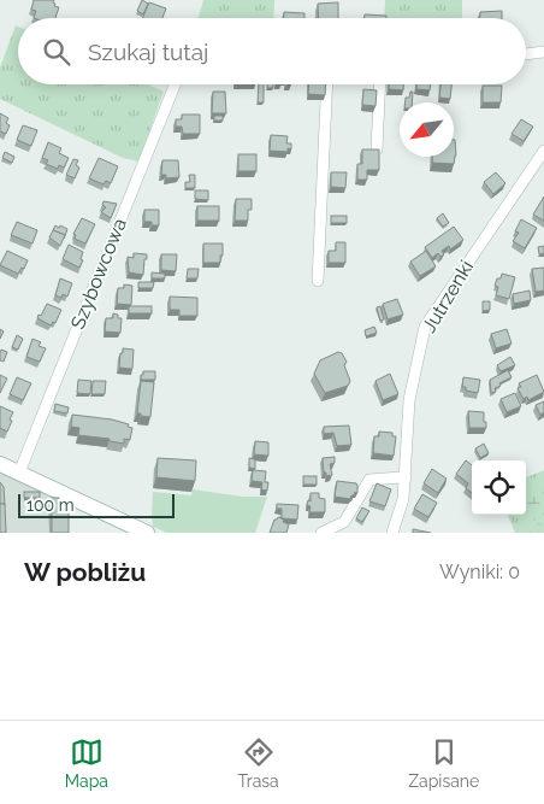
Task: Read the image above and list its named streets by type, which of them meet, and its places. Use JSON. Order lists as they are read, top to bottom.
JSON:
{
  "streets": {
    "street": ["Szybowcowa", "Jutrzenki"]
  },
  "scale_bar": "100 m",
  "north": "bottom left",
  "page": {
    "search": "Szukaj tutaj",
    "scale": "100 m",
    "heading": ["W pobliżu", "Wyniki: 0"],
    "nav": ["Mapa", "Trasa", "Zapisane"]
  }
}
